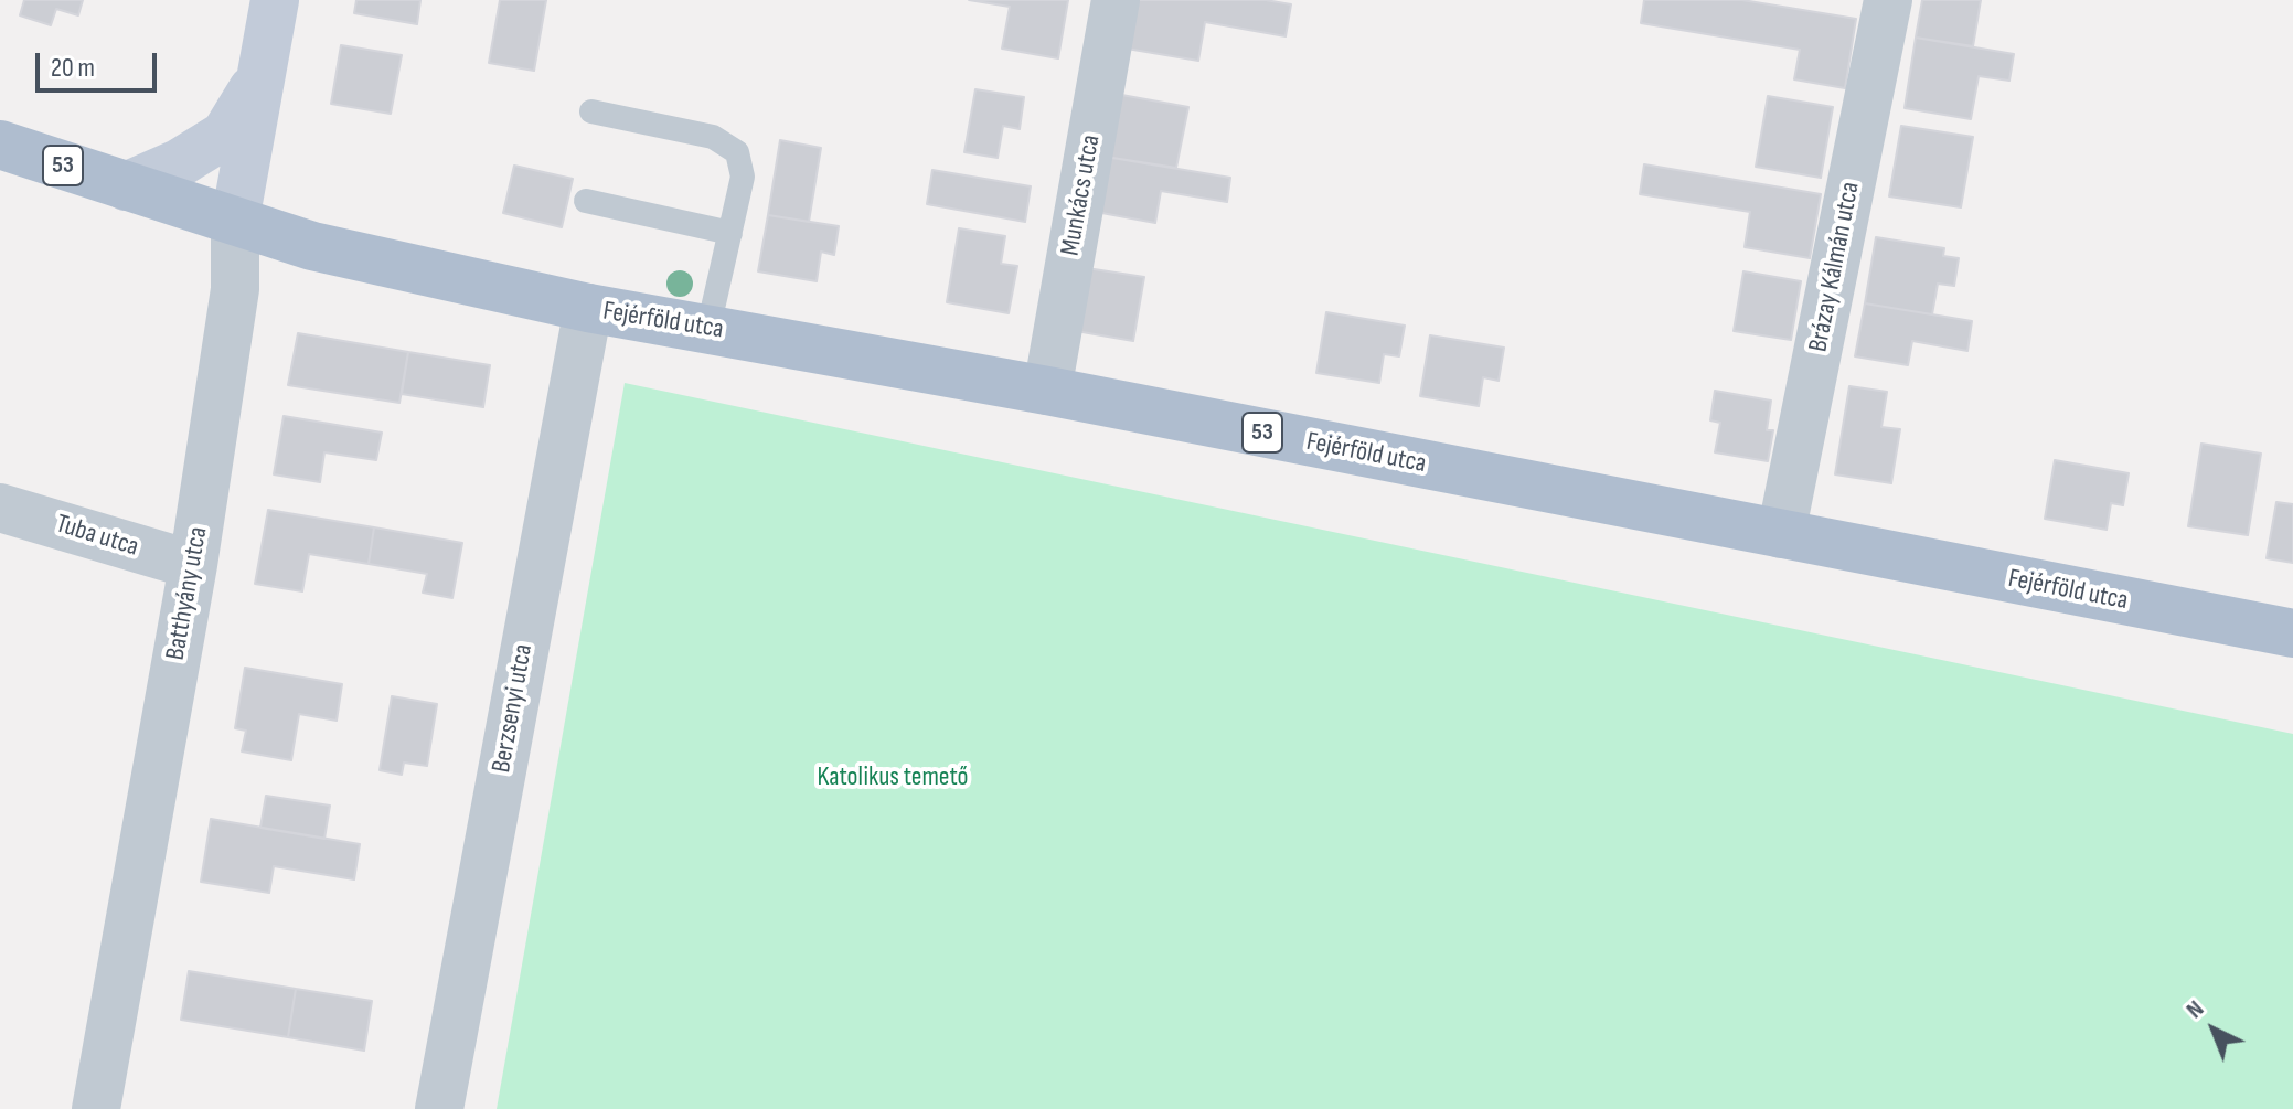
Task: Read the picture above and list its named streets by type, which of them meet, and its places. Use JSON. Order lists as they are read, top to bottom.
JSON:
{
  "streets": {
    "main road": ["53", "Fejérföld utca", "Batthyány utca"],
    "street": [
      "Munkács utca",
      "Brázay Kálmán utca",
      "Tuba utca",
      "Berzsenyi utca"
    ]
  },
  "crossings": [
    ["53", "Fejérföld utca"],
    ["53", "Batthyány utca"],
    ["Munkács utca", "Fejérföld utca"],
    ["Brázay Kálmán utca", "Fejérföld utca"],
    ["Fejérföld utca", "Batthyány utca"],
    ["Fejérföld utca", "Berzsenyi utca"],
    ["Tuba utca", "Batthyány utca"]
  ],
  "parks": ["Katolikus temető"],
  "scale_bar": "20 m",
  "north": "top left"
}
